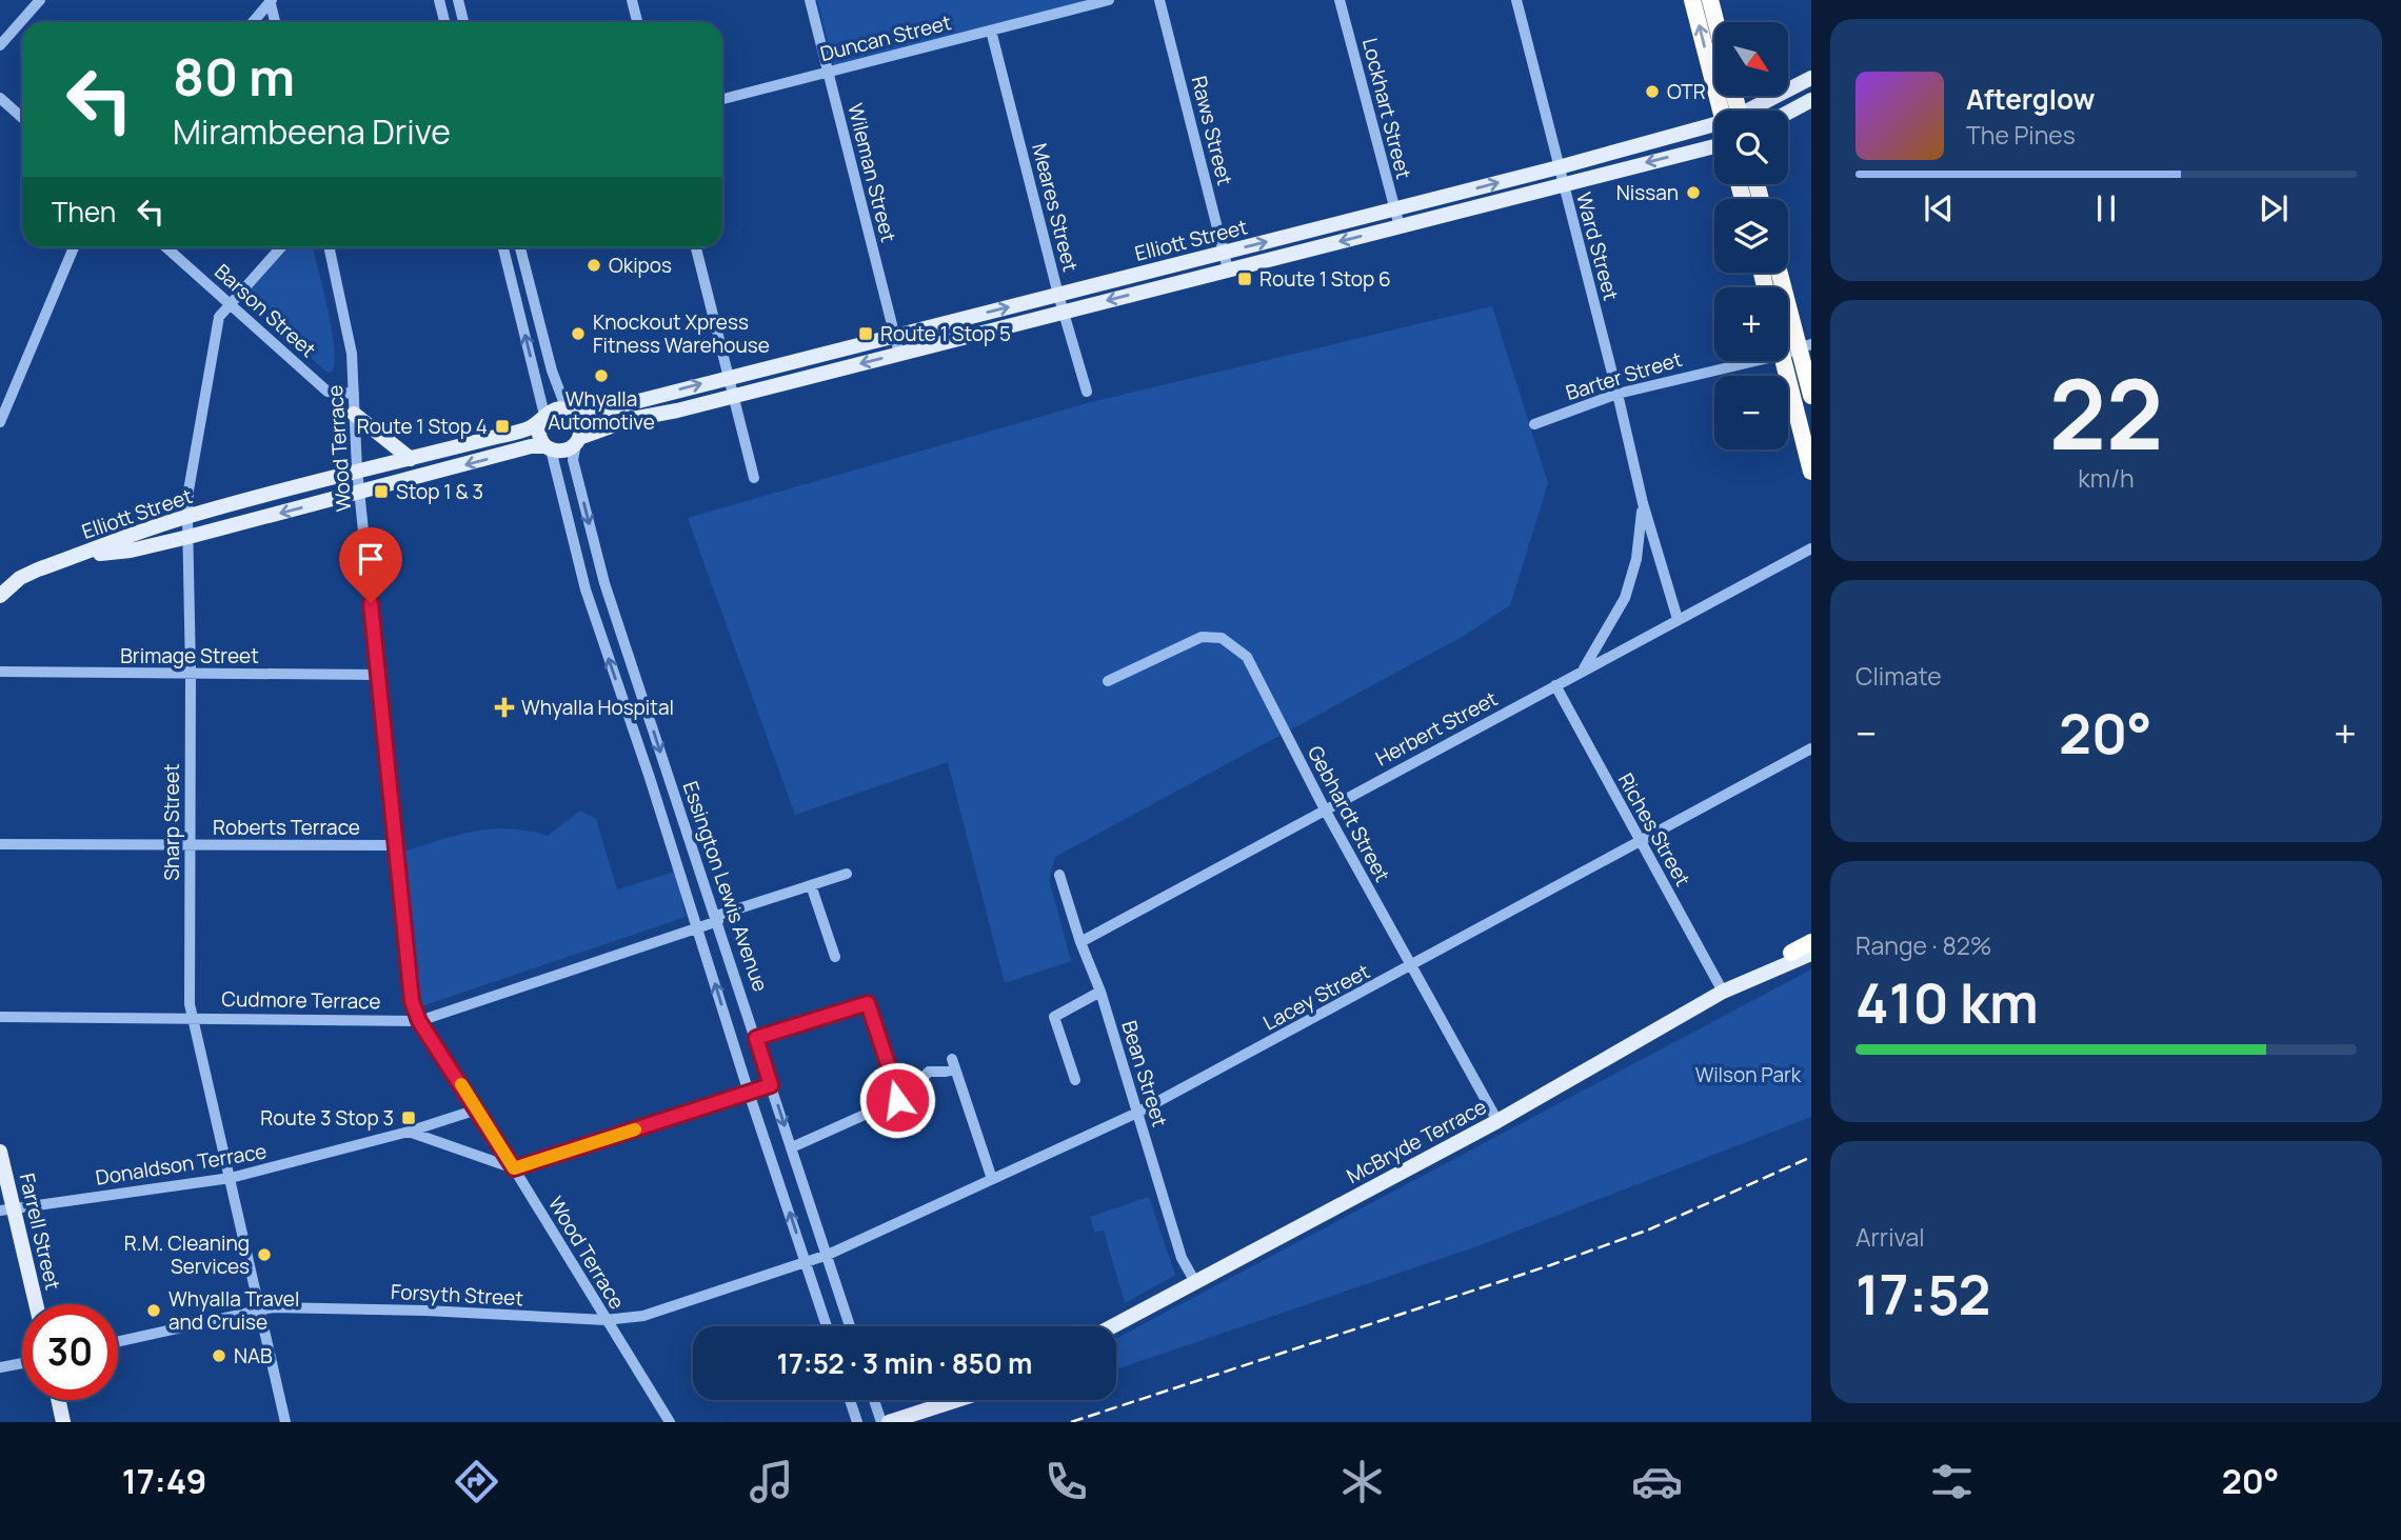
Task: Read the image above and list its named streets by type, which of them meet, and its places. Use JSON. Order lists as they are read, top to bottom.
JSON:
{
  "streets": {
    "main road": ["Elliott Street", "McBryde Terrace", "Farrell Street"],
    "street": [
      "Duncan Street",
      "Lockhart Street",
      "Raws Street",
      "Wileman Street",
      "Meares Street",
      "Ward Street",
      "Barson Street",
      "Barter Street",
      "Wood Terrace",
      "Brimage Street",
      "Herbert Street",
      "Gebhardt Street",
      "Sharp Street",
      "Roberts Terrace",
      "Riches Street",
      "Essington Lewis Avenue",
      "Lacey Street",
      "Cudmore Terrace",
      "Bean Street",
      "Donaldson Terrace",
      "Forsyth Street"
    ]
  },
  "crossings": [
    ["Duncan Street", "Wileman Street"],
    ["Duncan Street", "Meares Street"],
    ["Lockhart Street", "Elliott Street"],
    ["Raws Street", "Elliott Street"],
    ["Wileman Street", "Elliott Street"],
    ["Meares Street", "Elliott Street"],
    ["Elliott Street", "Ward Street"],
    ["Elliott Street", "Wood Terrace"],
    ["Elliott Street", "Sharp Street"],
    ["Elliott Street", "Essington Lewis Avenue"],
    ["Ward Street", "Barter Street"],
    ["Ward Street", "Herbert Street"],
    ["Barson Street", "Wood Terrace"],
    ["Barson Street", "Sharp Street"],
    ["Wood Terrace", "Brimage Street"],
    ["Wood Terrace", "Roberts Terrace"],
    ["Wood Terrace", "Cudmore Terrace"],
    ["Wood Terrace", "Donaldson Terrace"],
    ["Wood Terrace", "Forsyth Street"],
    ["Brimage Street", "Sharp Street"],
    ["Herbert Street", "Gebhardt Street"],
    ["Herbert Street", "Riches Street"],
    ["Herbert Street", "Bean Street"],
    ["Gebhardt Street", "Lacey Street"],
    ["Gebhardt Street", "McBryde Terrace"],
    ["Sharp Street", "Roberts Terrace"],
    ["Sharp Street", "Cudmore Terrace"],
    ["Sharp Street", "Donaldson Terrace"],
    ["Sharp Street", "Forsyth Street"],
    ["Riches Street", "Lacey Street"],
    ["Riches Street", "McBryde Terrace"],
    ["Essington Lewis Avenue", "Lacey Street"],
    ["Essington Lewis Avenue", "Cudmore Terrace"],
    ["Essington Lewis Avenue", "Forsyth Street"],
    ["Lacey Street", "Bean Street"],
    ["Lacey Street", "Forsyth Street"],
    ["Bean Street", "McBryde Terrace"],
    ["Donaldson Terrace", "Farrell Street"]
  ],
  "parks": ["Wilson Park"],
  "places": {
    "other": [
      "OTR",
      "Nissan",
      "Okipos",
      "Knockout Xpress Fitness Warehouse",
      "Whyalla Automotive",
      "R.M. Cleaning Services",
      "Whyalla Travel and Cruise",
      "NAB"
    ],
    "transit": [
      "Route 1 Stop 6",
      "Route 1 Stop 5",
      "Route 1 Stop 4",
      "Stop 1 & 3",
      "Route 3 Stop 3"
    ],
    "health": ["Whyalla Hospital"]
  },
  "north": "bottom right",
  "page": {
    "map_buttons": ["+", "−"],
    "turn": ["80 m", "Mirambeena Drive"],
    "song": ["Afterglow", "The Pines"],
    "then": "Then",
    "tile": [
      ["22", "km/h"],
      "Climate",
      ["Range · 82%", "410 km"],
      ["Arrival", "17:52"]
    ],
    "heat": ["−", "20°", "+"],
    "limit": "30",
    "trip": "17:52 · 3 min · 850 m",
    "tabs": ["17:49", "20°"]
  }
}
